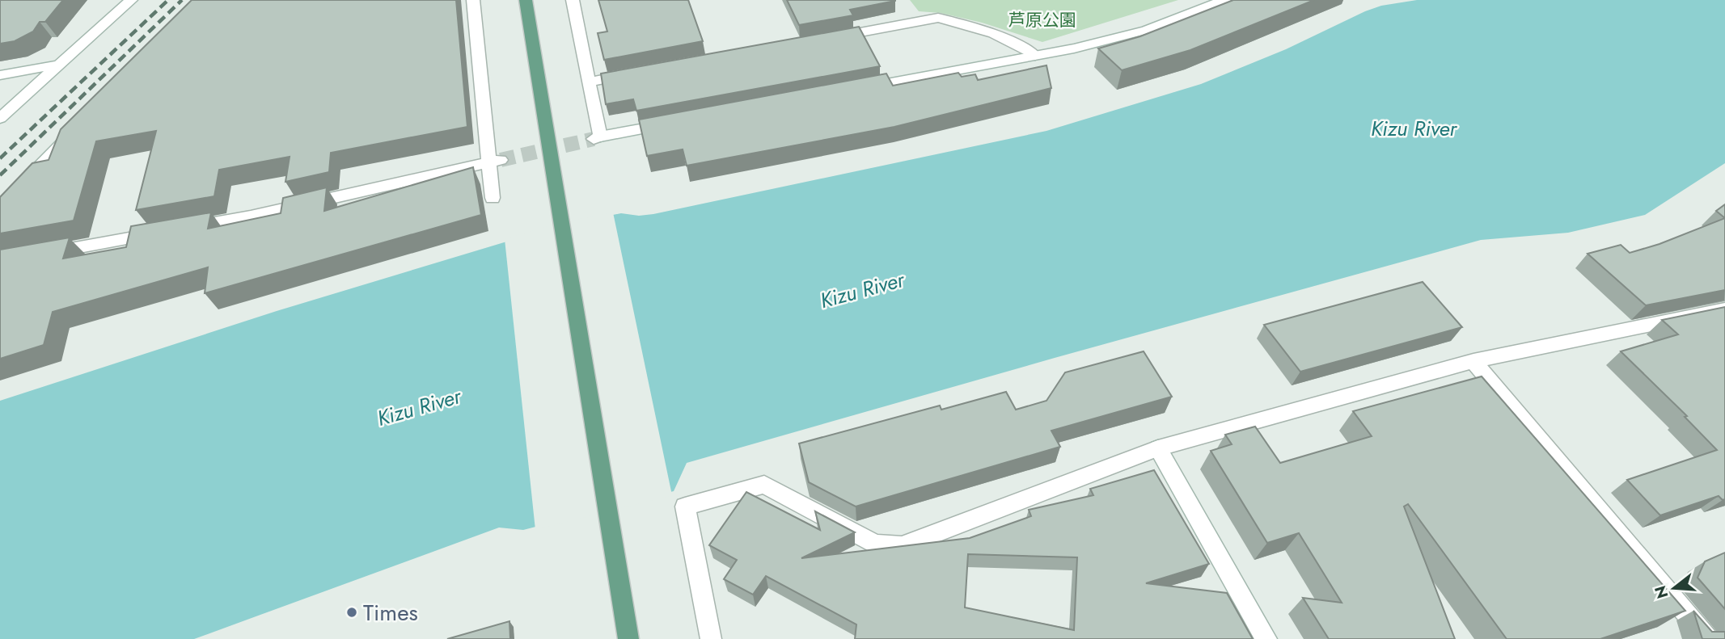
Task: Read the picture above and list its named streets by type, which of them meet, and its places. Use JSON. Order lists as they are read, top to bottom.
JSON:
{
  "water": ["Kizu River"],
  "parks": ["芦原公園"],
  "places": ["Times"],
  "north": "left"
}
